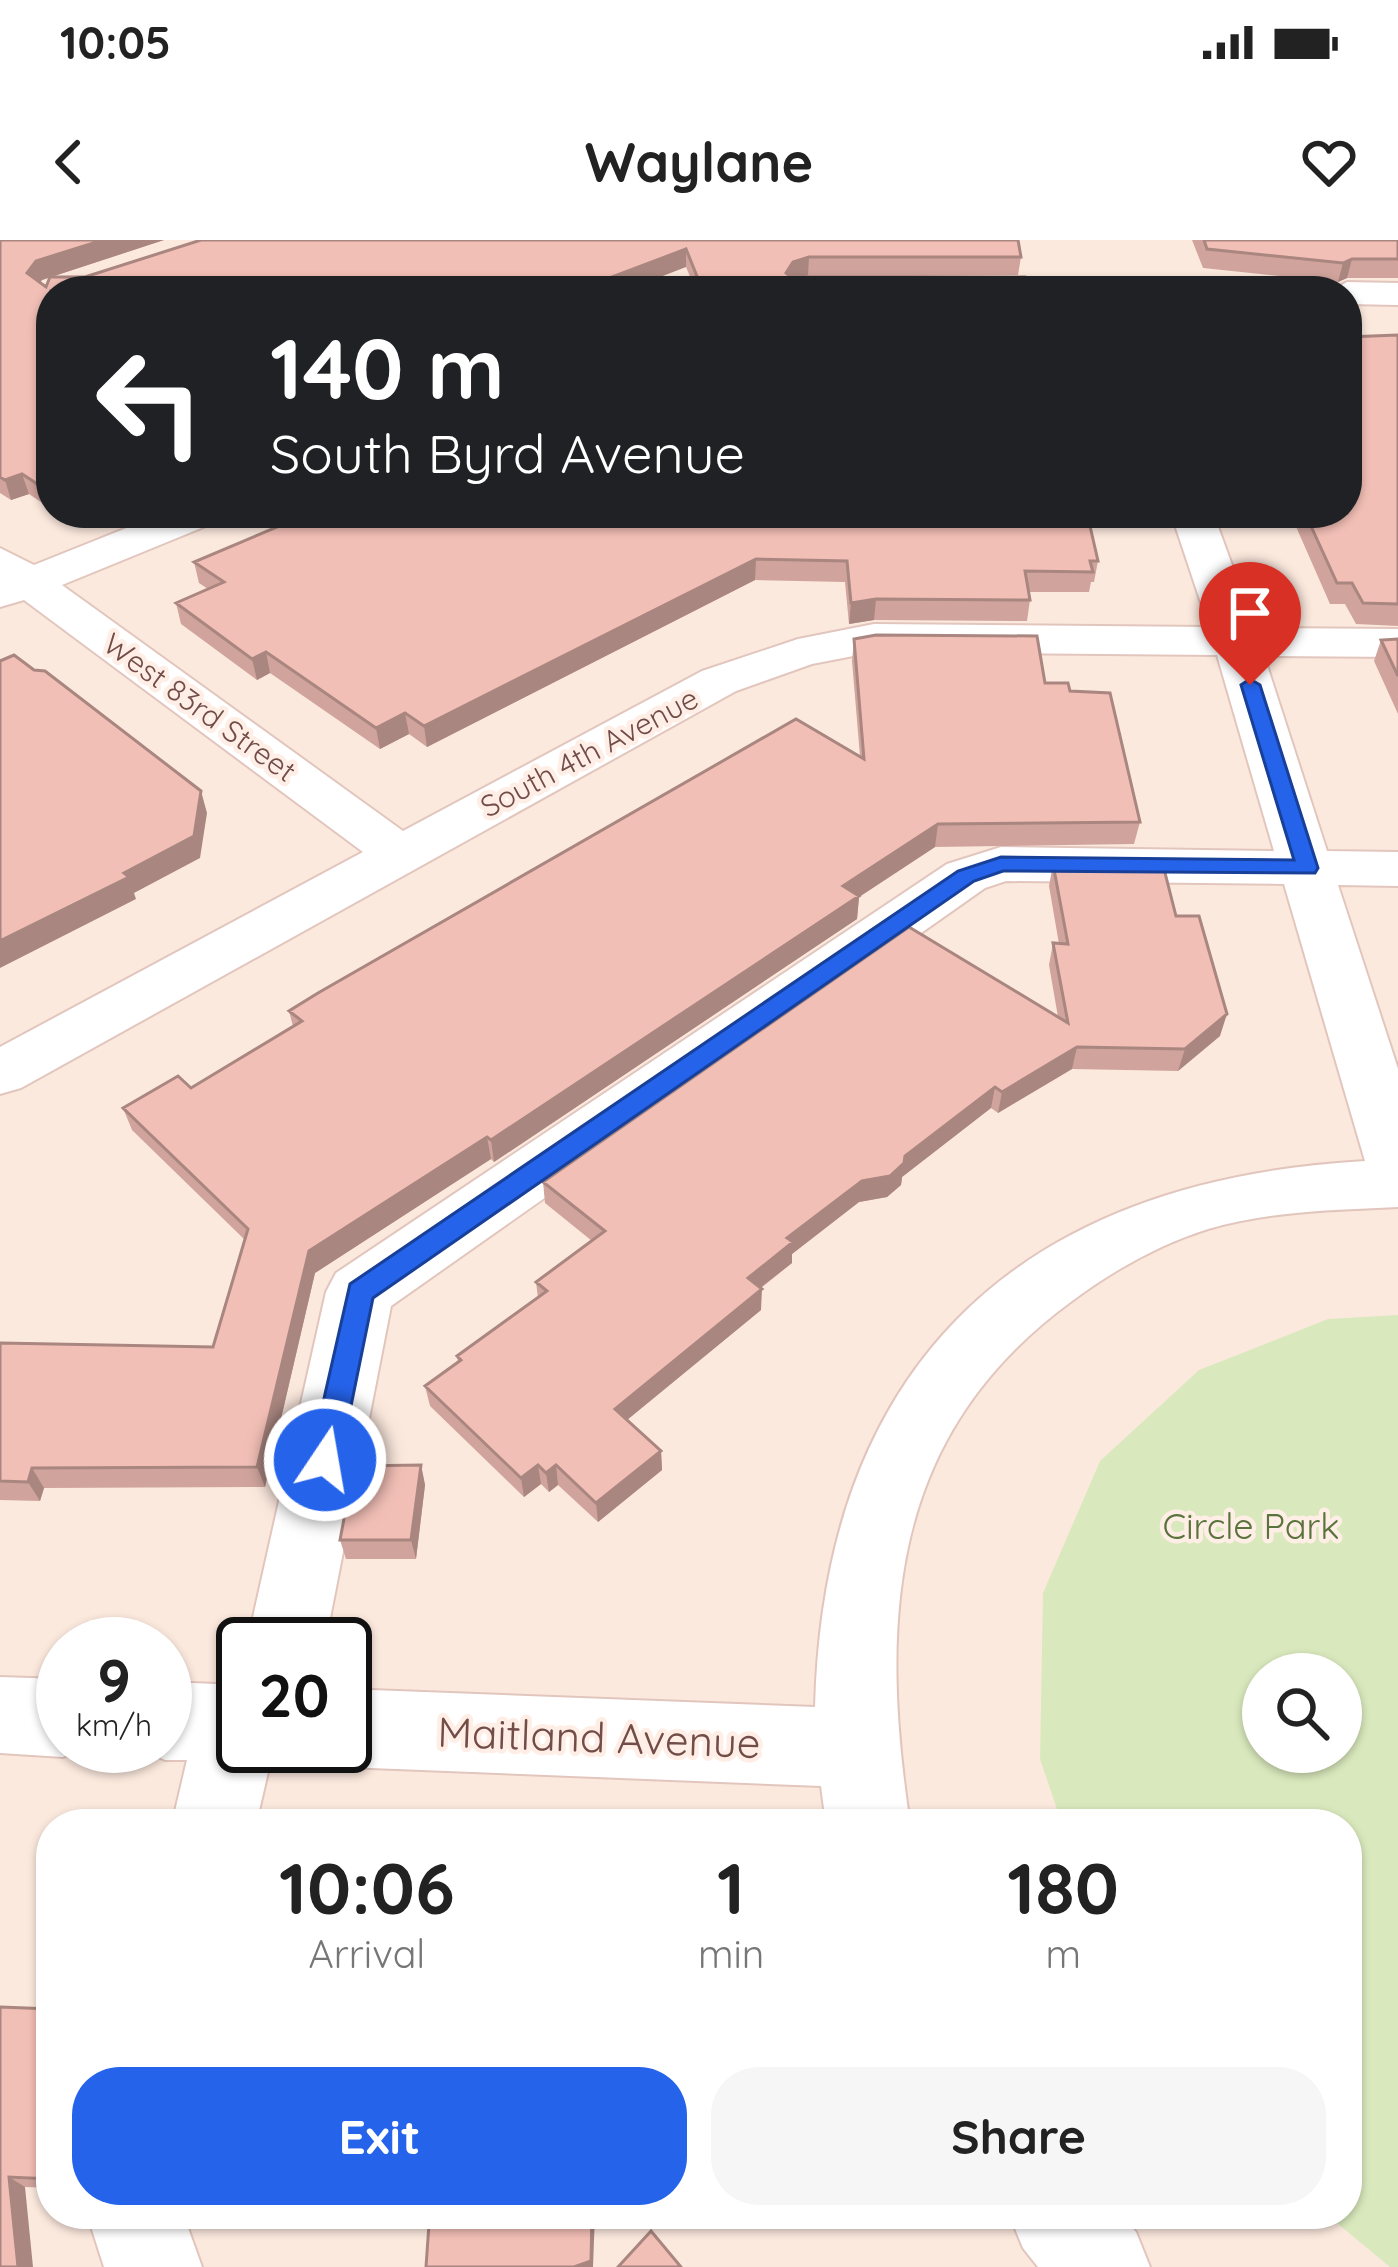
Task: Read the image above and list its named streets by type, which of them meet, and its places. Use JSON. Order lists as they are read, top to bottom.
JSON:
{
  "streets": {
    "street": ["West 83rd Street", "South 4th Avenue", "Maitland Avenue"]
  },
  "crossings": [
    ["West 83rd Street", "South 4th Avenue"]
  ],
  "parks": ["Circle Park"],
  "page": {
    "status": "10:05",
    "header": "Waylane",
    "turn": ["140 m", "South Byrd Avenue"],
    "speed": "9 km/h",
    "limit": "20",
    "eta": [
      "10:06",
      "Arrival",
      "1",
      "min",
      "180",
      "m"
    ],
    "buttons": ["Exit", "Share"]
  }
}
